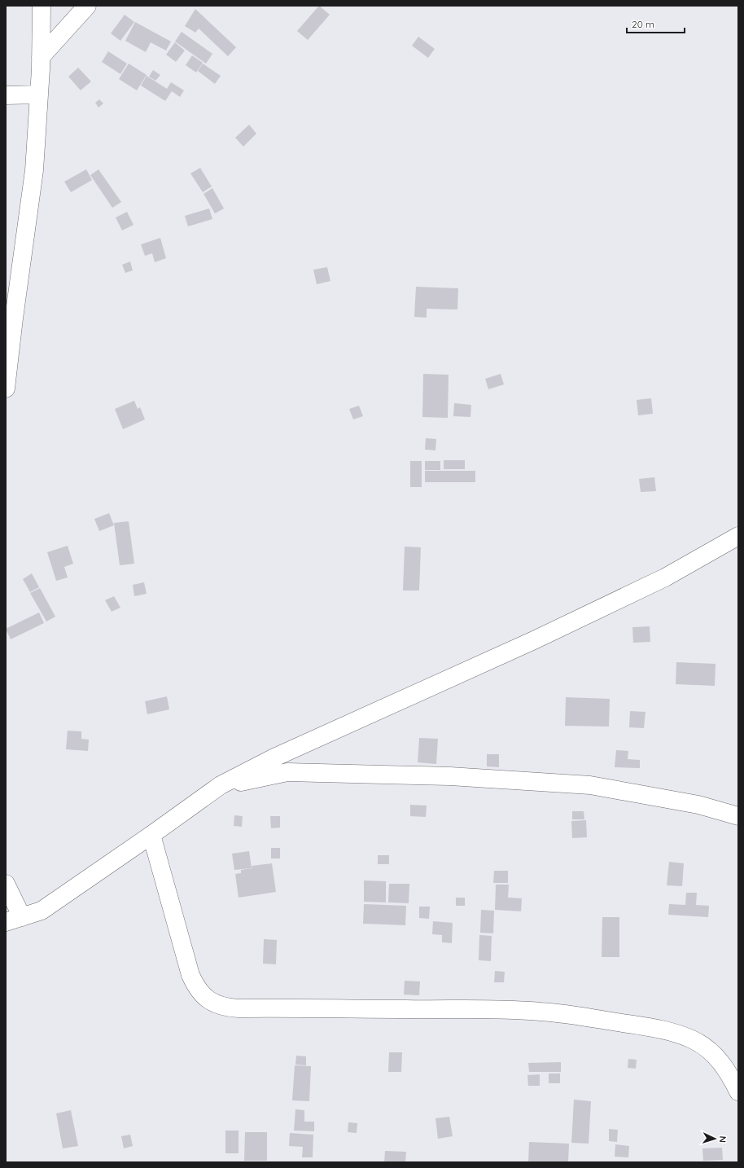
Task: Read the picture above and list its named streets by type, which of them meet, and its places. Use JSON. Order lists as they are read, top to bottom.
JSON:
{
  "scale_bar": "20 m",
  "north": "right"
}
